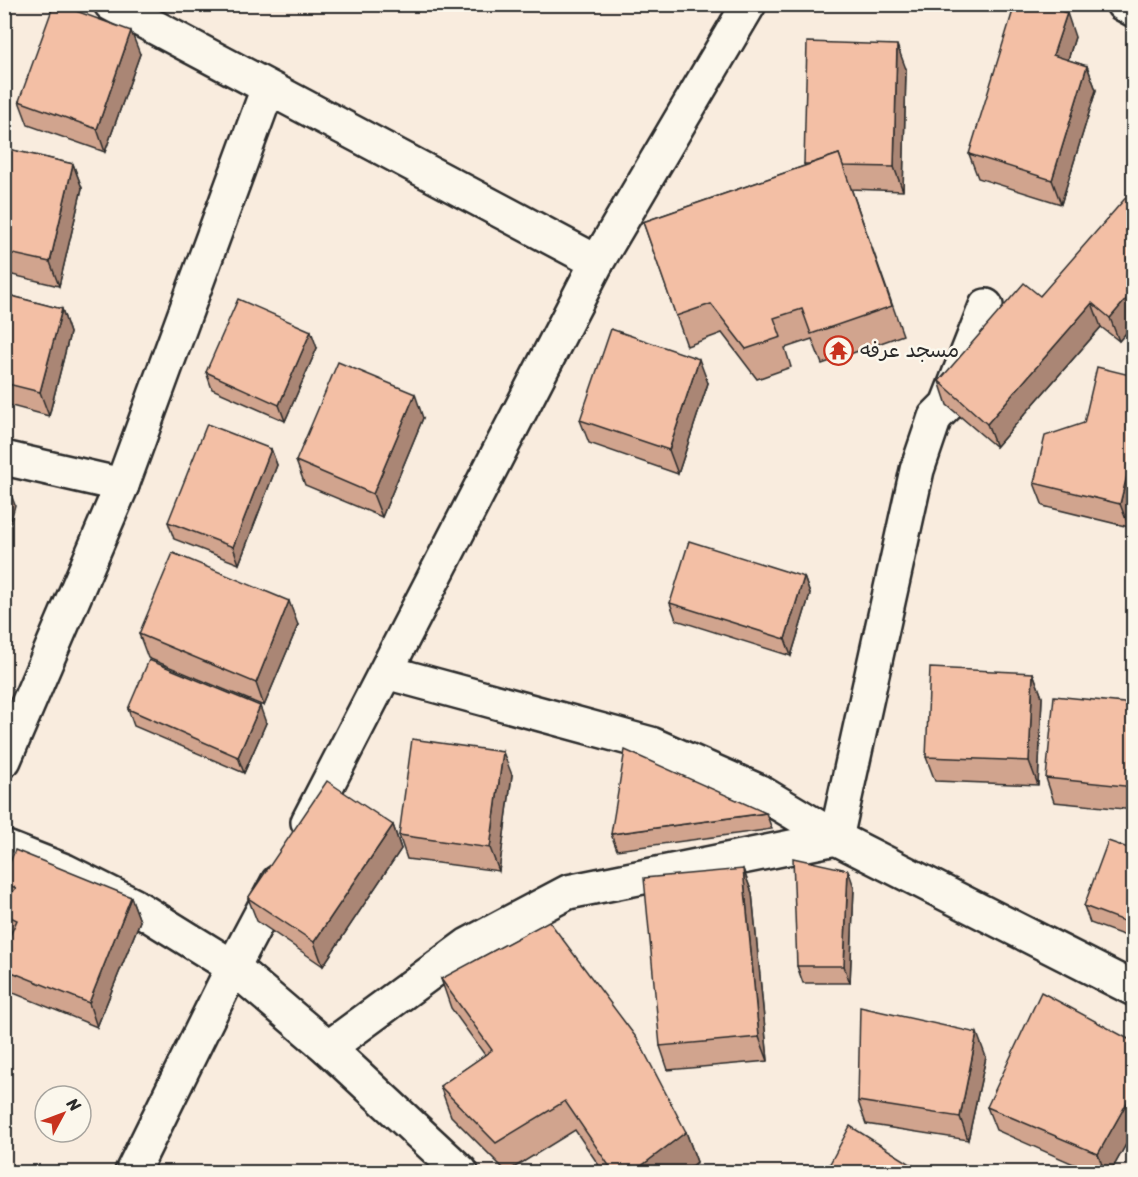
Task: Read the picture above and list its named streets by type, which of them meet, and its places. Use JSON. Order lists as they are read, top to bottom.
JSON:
{
  "places": {
    "temple": ["مسجد عرفه"]
  },
  "north": "top right"
}
